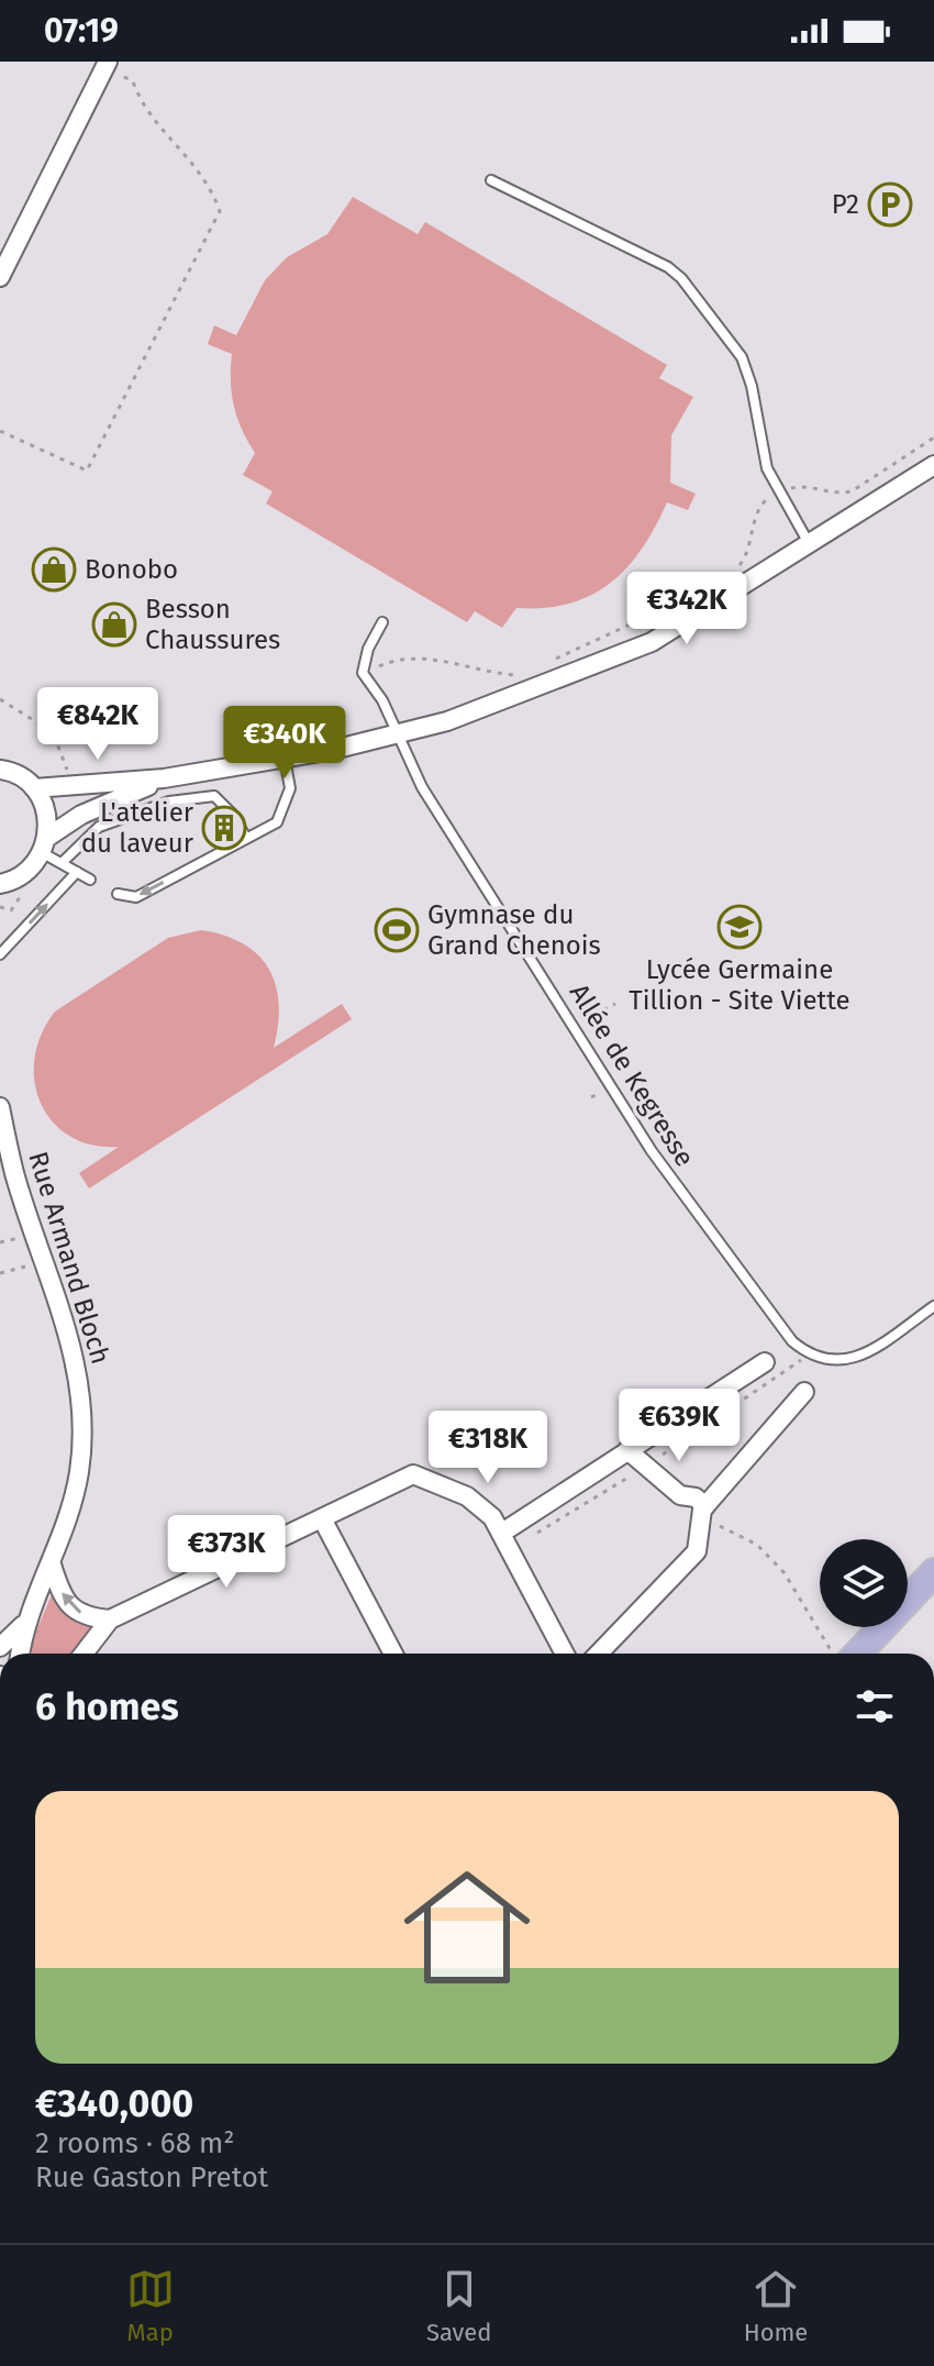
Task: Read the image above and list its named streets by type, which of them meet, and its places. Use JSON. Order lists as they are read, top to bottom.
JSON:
{
  "streets": {
    "street": ["Rue Armand Bloch"],
    "lane": ["Allée de Kegresse"]
  },
  "places": {
    "parking": ["P2"],
    "shop": ["Bonobo", "Besson Chaussures"],
    "building": ["L'atelier du laveur"],
    "school or university": ["Lycée Germaine Tillion - Site Viette"],
    "sports": ["Gymnase du Grand Chenois"]
  },
  "page": {
    "status": "07:19",
    "price": [
      "€342K",
      "€842K",
      "€340K",
      "€639K",
      "€318K",
      "€373K"
    ],
    "heading": "6 homes",
    "list": [
      {
        "name": "€340,000",
        "note": "2 rooms · 68 m² · Rue Gaston Pretot"
      }
    ],
    "tabs": ["Map", "Saved", "Home"]
  }
}
